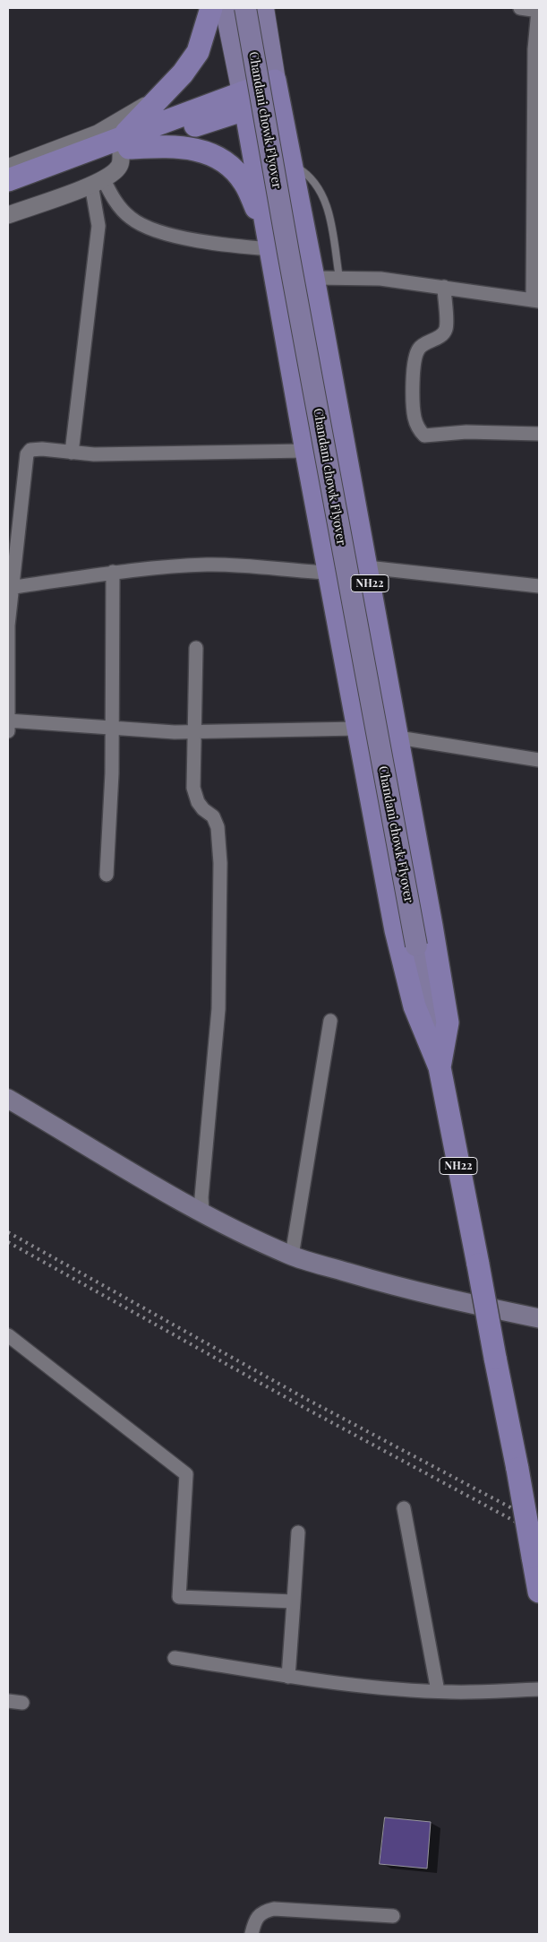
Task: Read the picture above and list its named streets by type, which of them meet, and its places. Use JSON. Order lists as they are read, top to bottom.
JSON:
{
  "streets": {
    "highway": ["NH22"],
    "main road": ["Chandani chowk Flyover"]
  },
  "crossings": [
    ["Chandani chowk Flyover", "NH22"]
  ]
}
